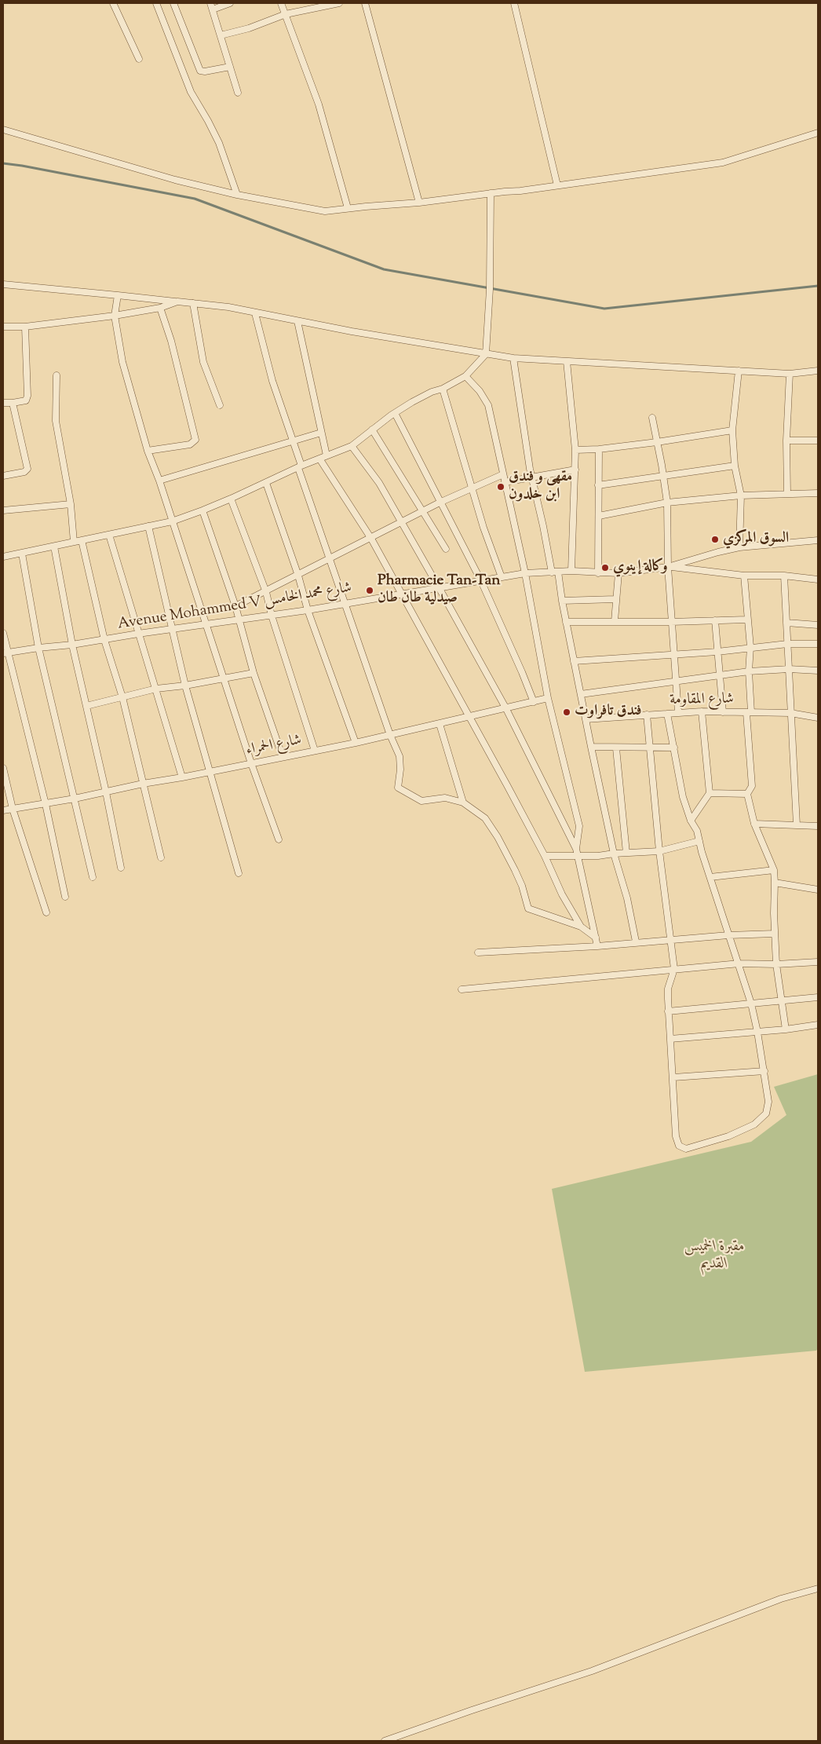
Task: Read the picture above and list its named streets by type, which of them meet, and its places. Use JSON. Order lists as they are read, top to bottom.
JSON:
{
  "streets": {
    "street": ["Avenue Mohammed V شارع محمد الخامس", "شارع المقاومة", "شارع الحمراء"]
  },
  "parks": ["مقبرة الخميس القديم"],
  "places": [
    "مقهى و فندق ابن خلدون",
    "السوق المركزي",
    "وكالة إينوي",
    "Pharmacie Tan-Tan صيدلية طان طان",
    "فندق تافراوت"
  ]
}
